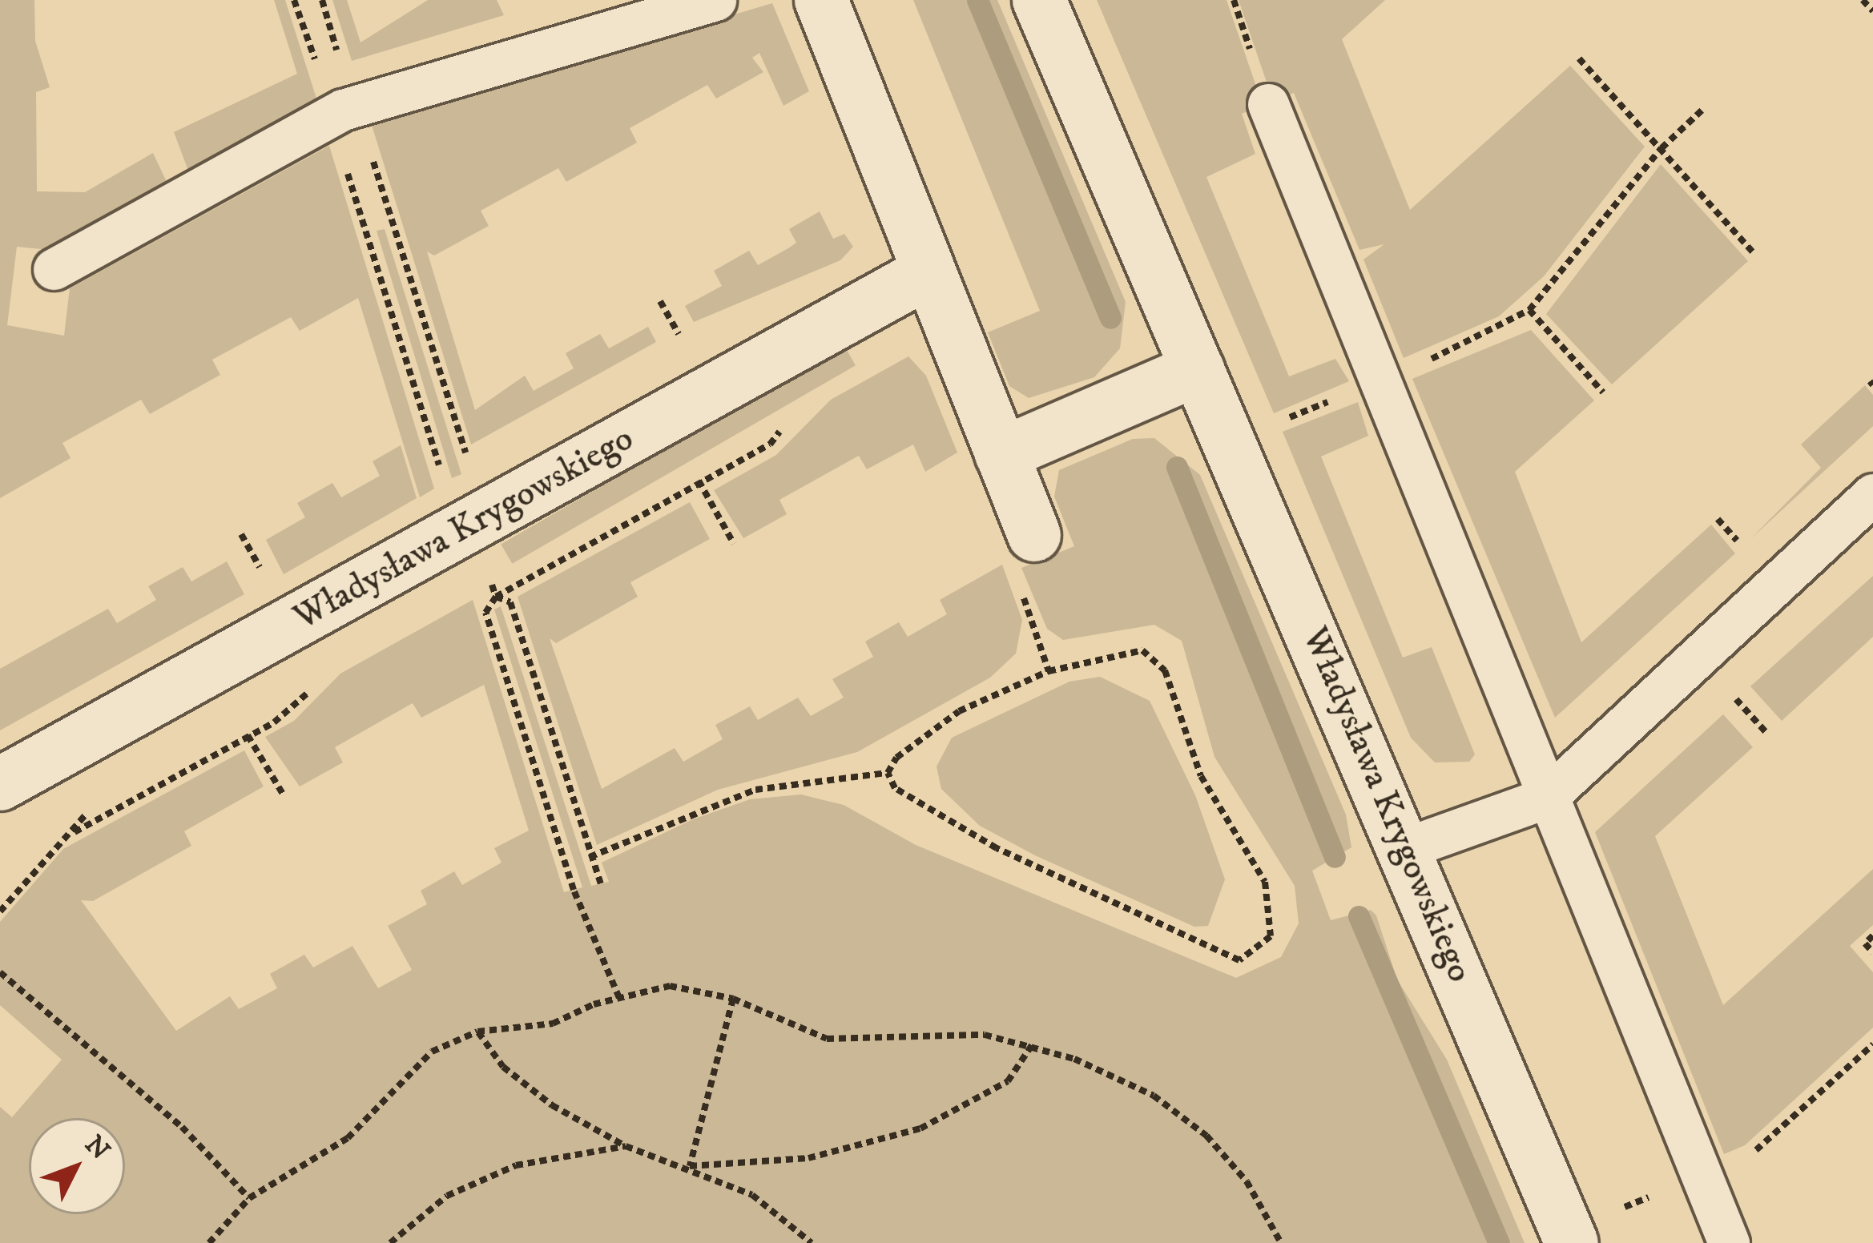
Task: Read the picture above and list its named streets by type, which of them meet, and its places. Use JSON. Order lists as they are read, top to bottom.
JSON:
{
  "streets": {
    "street": ["Władysława Krygowskiego"]
  },
  "north": "top right"
}
